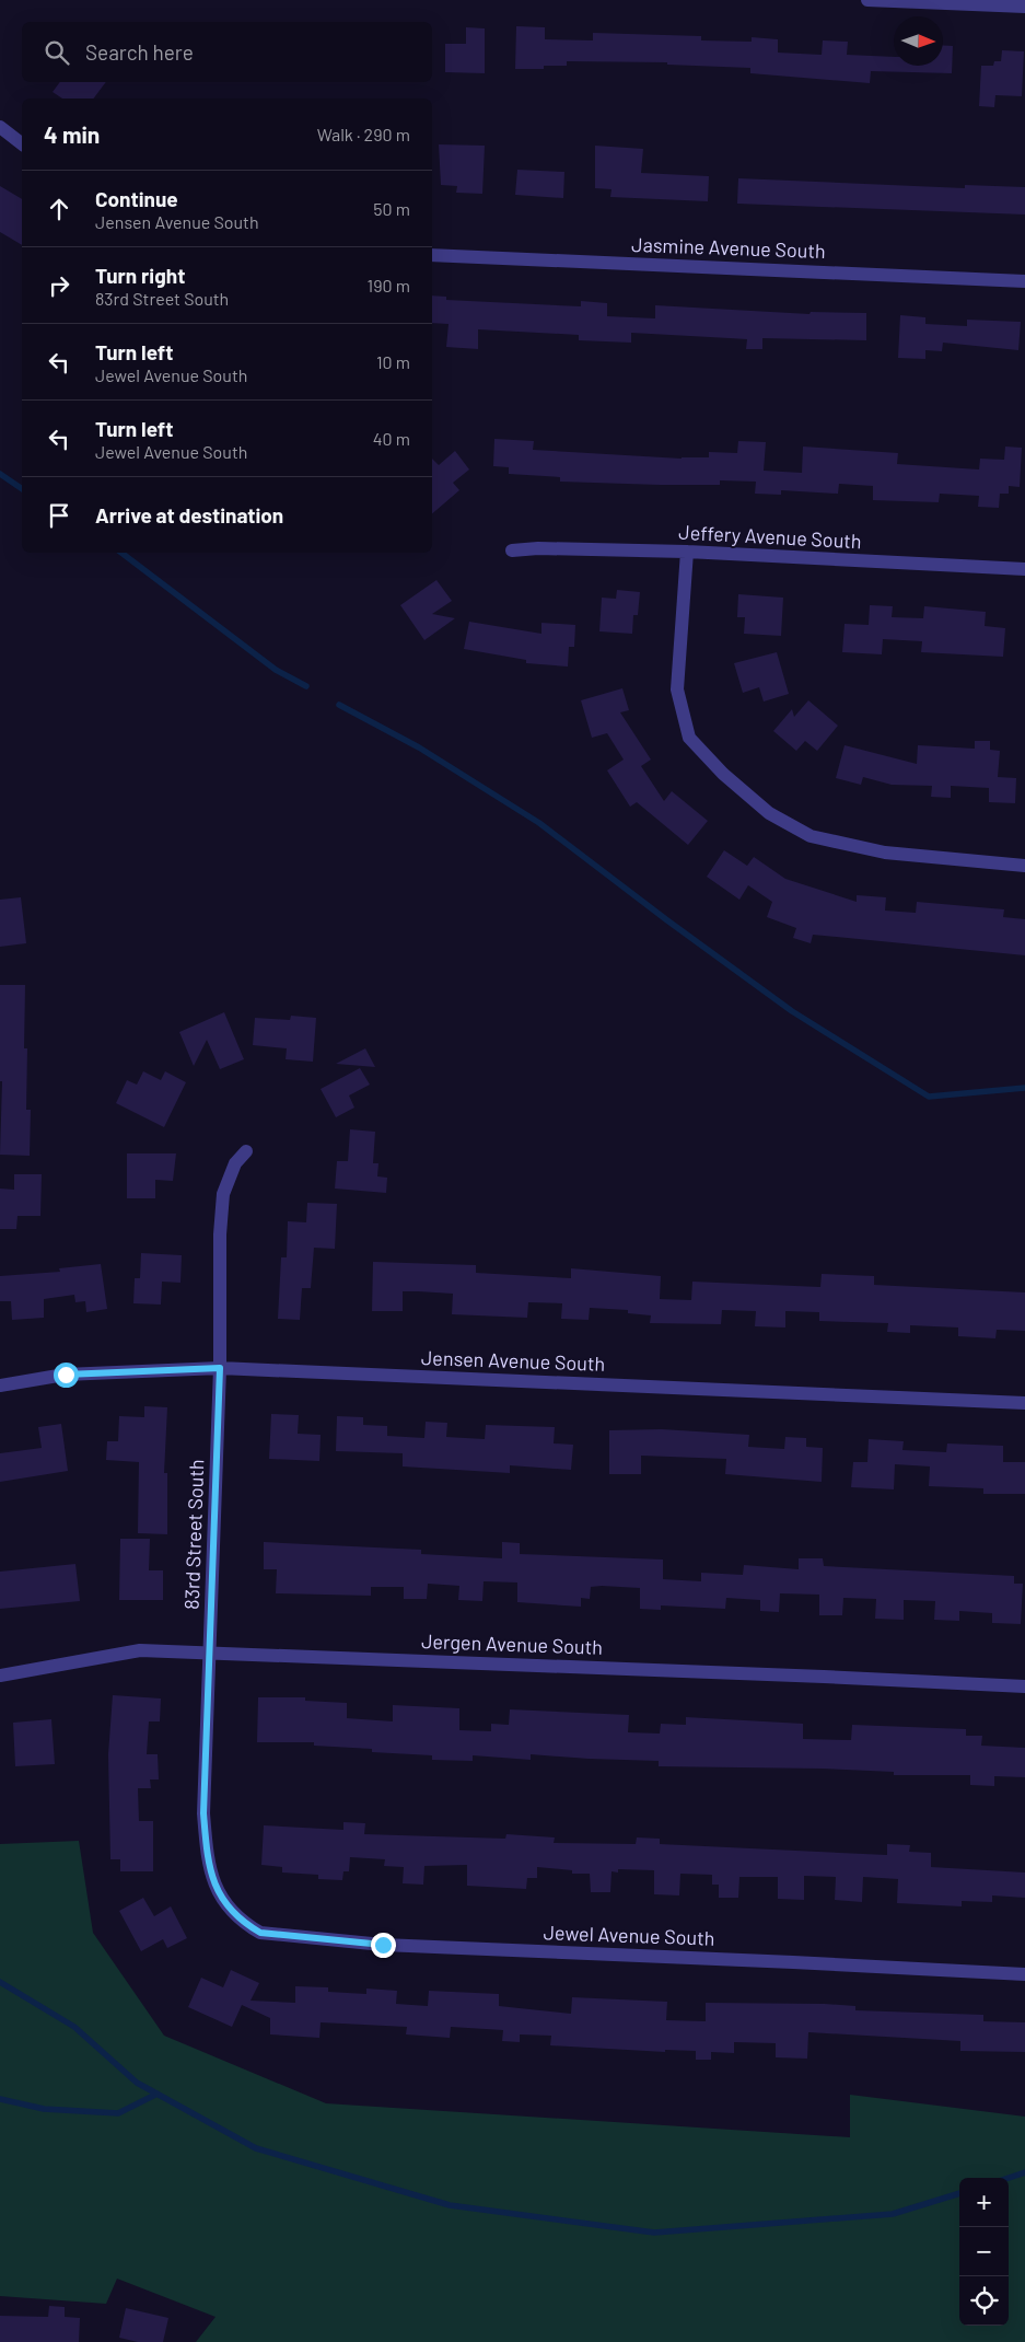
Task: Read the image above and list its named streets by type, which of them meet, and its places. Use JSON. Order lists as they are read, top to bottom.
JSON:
{
  "streets": {
    "street": [
      "Jasmine Avenue South",
      "Jeffery Avenue South",
      "Jensen Avenue South",
      "83rd Street South",
      "Jergen Avenue South",
      "Jewel Avenue South"
    ]
  },
  "crossings": [
    ["Jensen Avenue South", "83rd Street South"],
    ["83rd Street South", "Jergen Avenue South"],
    ["83rd Street South", "Jewel Avenue South"]
  ],
  "north": "right",
  "page": {
    "search": "Search here",
    "heading": ["4 min", "Walk · 290 m"],
    "list": [
      ["Continue", "Jensen Avenue South", "50 m"],
      ["Turn right", "83rd Street South", "190 m"],
      ["Turn left", "Jewel Avenue South", "10 m"],
      ["Turn left", "Jewel Avenue South", "40 m"],
      "Arrive at destination"
    ],
    "map_buttons": ["+", "−"]
  }
}
